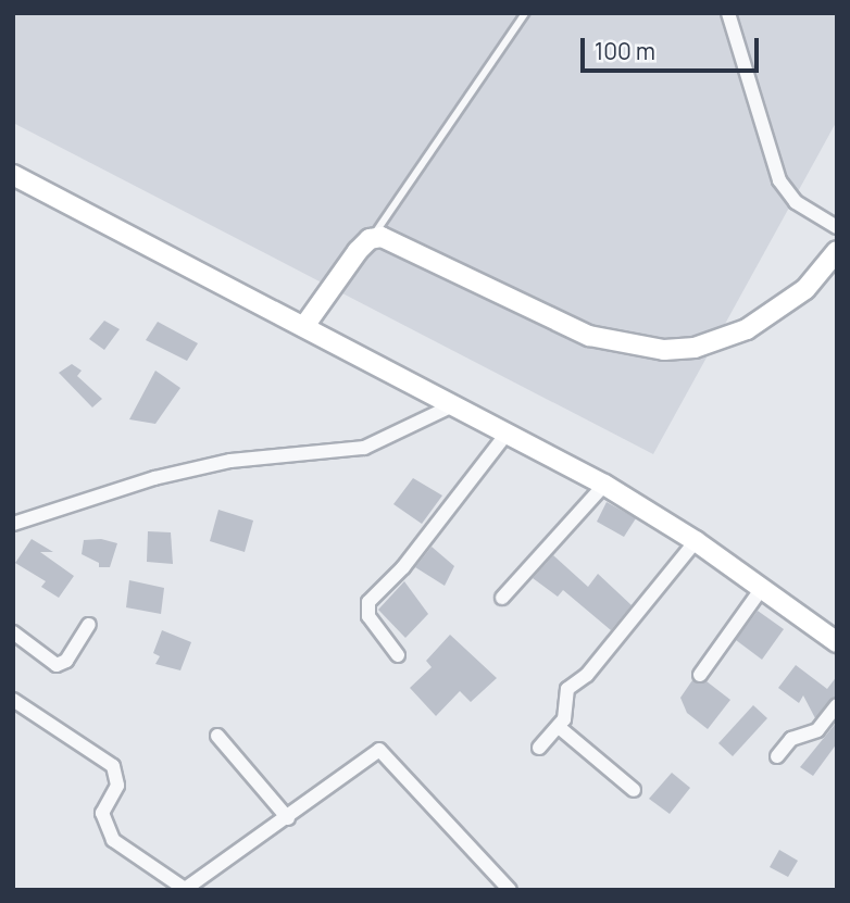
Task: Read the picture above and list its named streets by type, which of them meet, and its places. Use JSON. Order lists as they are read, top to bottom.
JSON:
{
  "scale_bar": "100 m"
}
